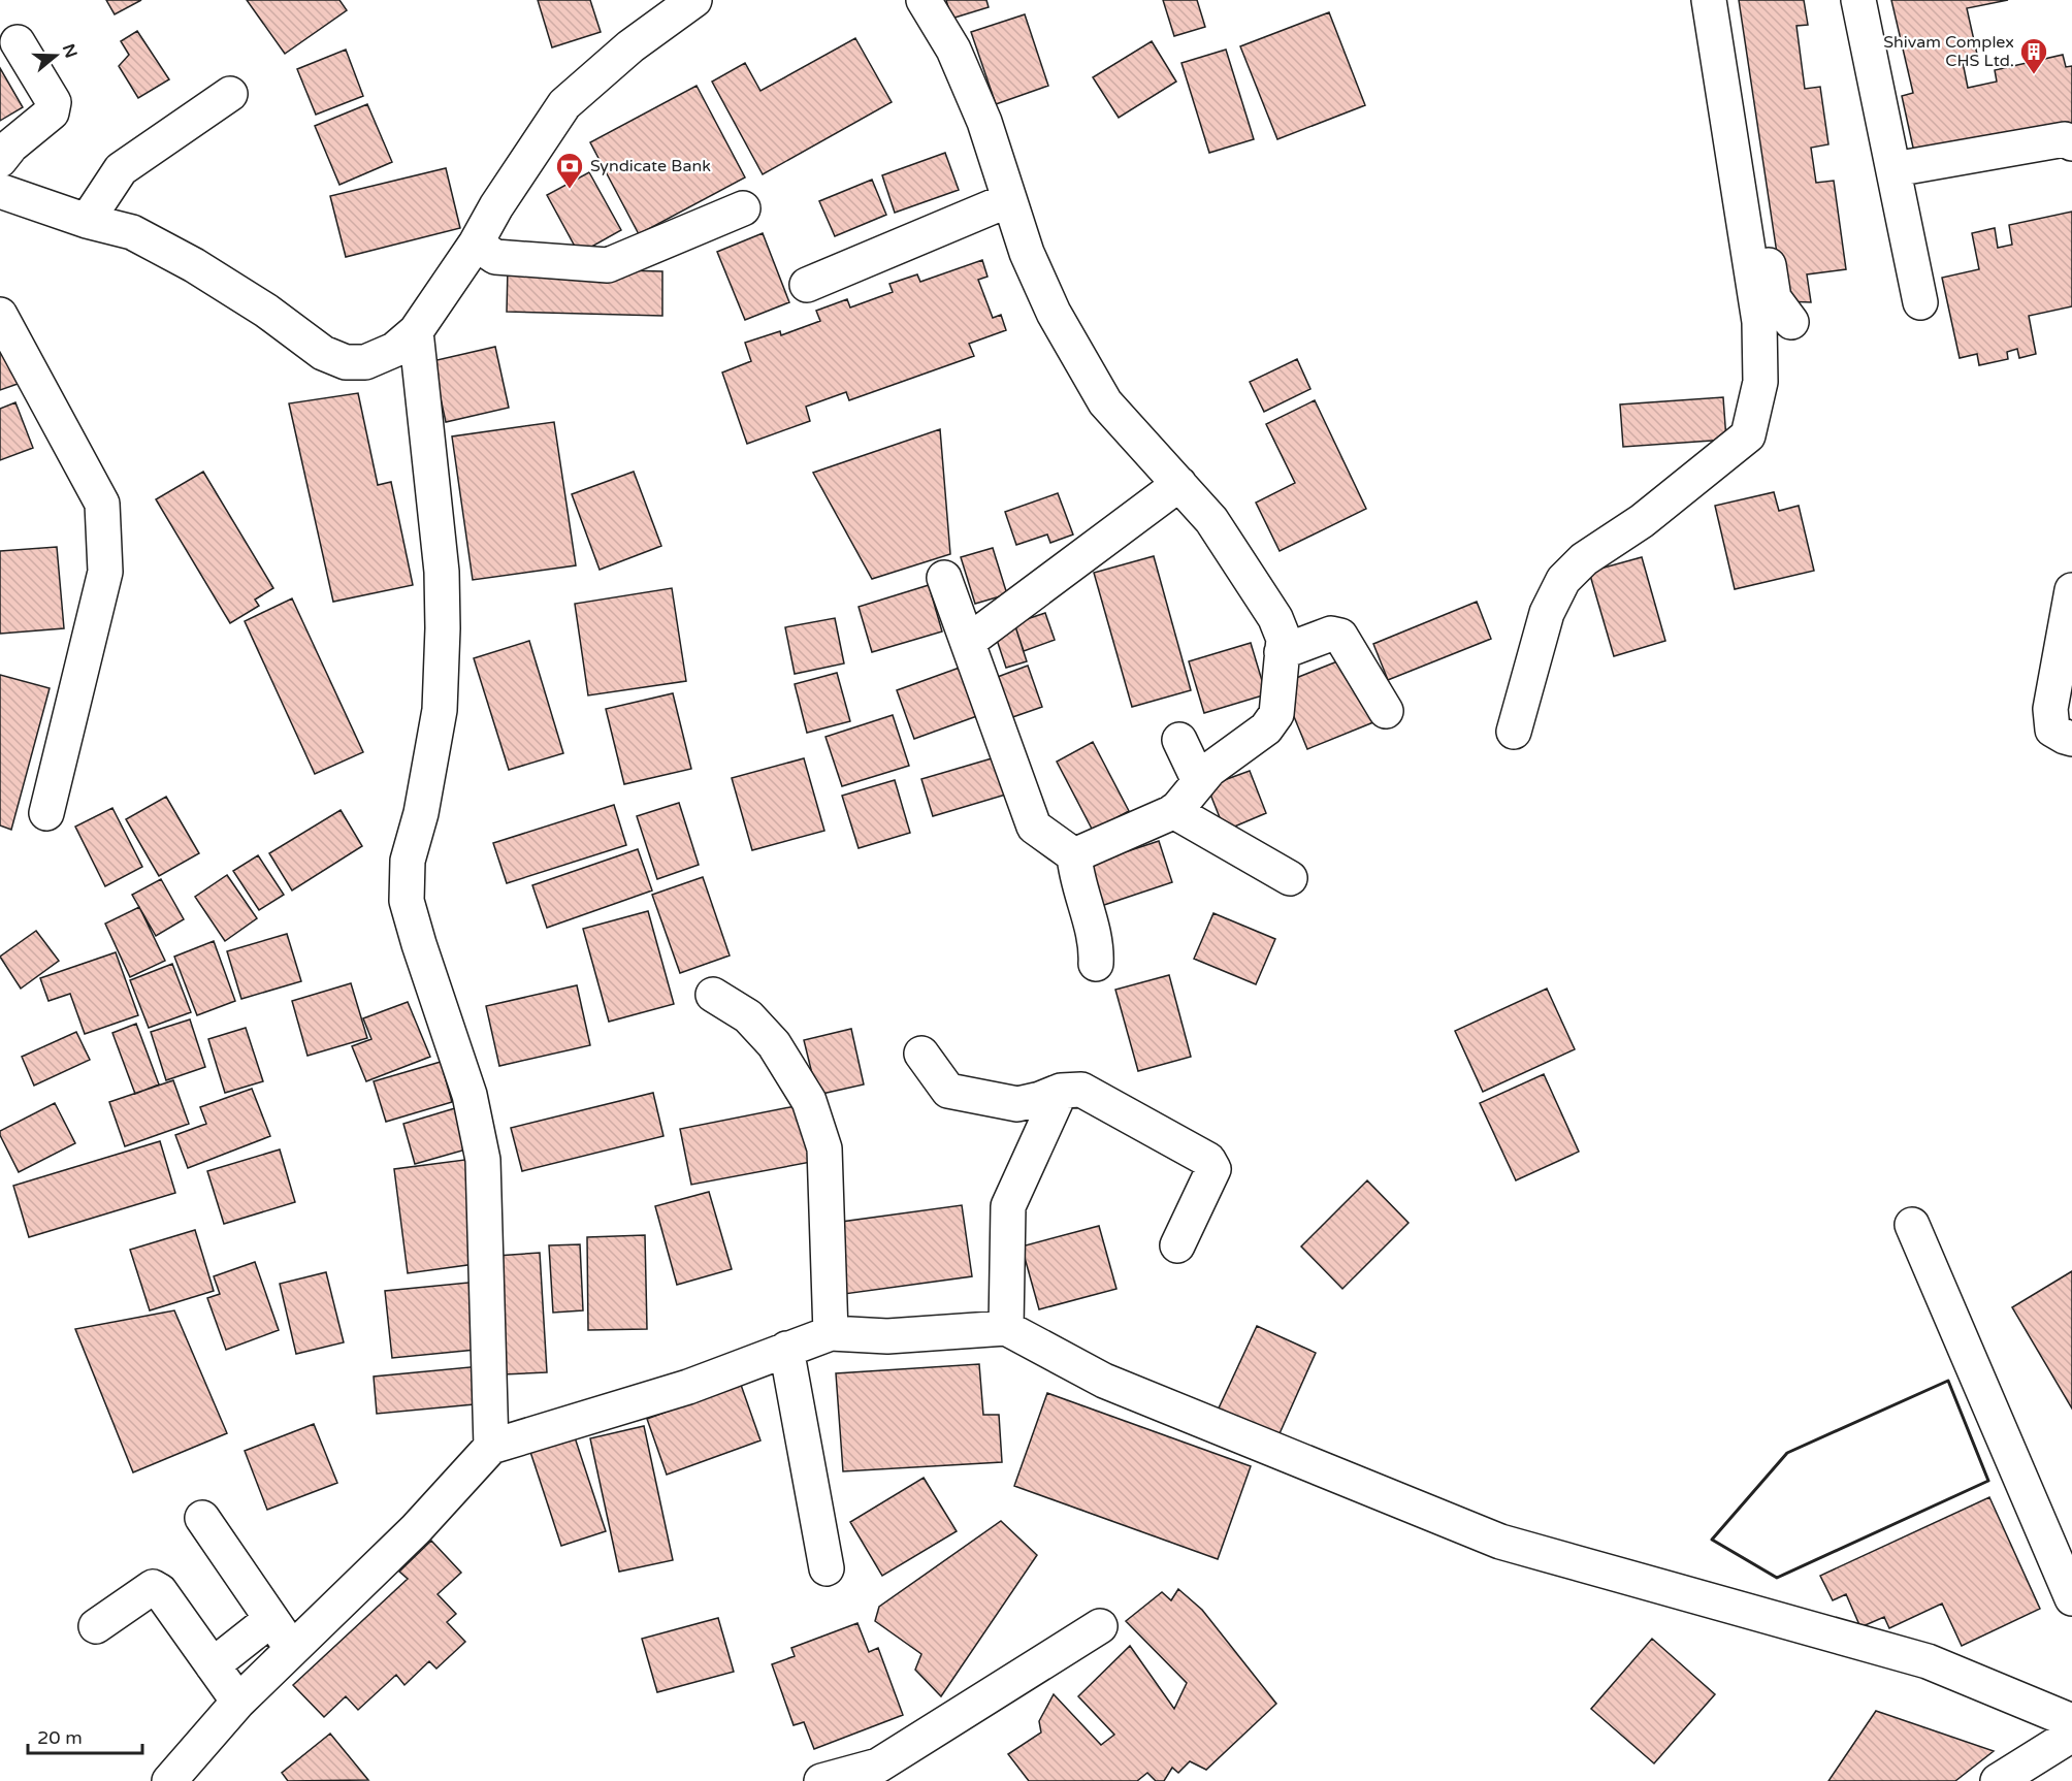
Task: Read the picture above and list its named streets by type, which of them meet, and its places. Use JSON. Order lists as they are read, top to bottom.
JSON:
{
  "places": {
    "building": ["Shivam Complex CHS Ltd."],
    "bank": ["Syndicate Bank"]
  },
  "scale_bar": "20 m",
  "north": "right"
}
